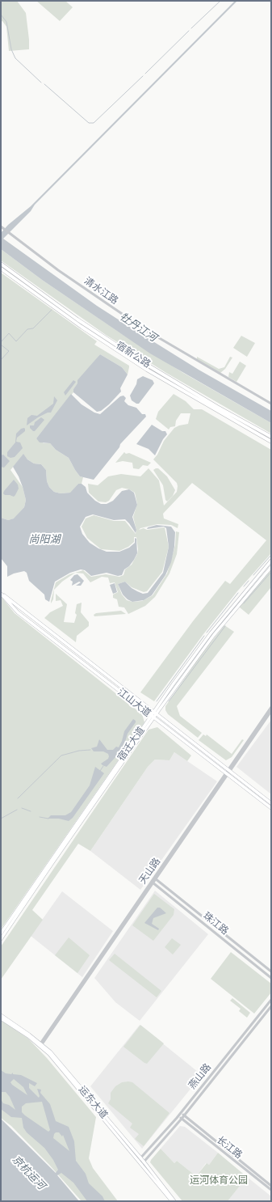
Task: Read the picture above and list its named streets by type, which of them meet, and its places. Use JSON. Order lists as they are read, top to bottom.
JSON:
{
  "streets": {
    "highway": ["宿新公路"],
    "main road": ["江山大道", "宿迁大道", "运东大道"],
    "street": [
      "清水江路",
      "天山路",
      "珠江路",
      "燕山路",
      "长江路"
    ]
  },
  "crossings": [
    ["江山大道", "宿迁大道"],
    ["江山大道", "天山路"],
    ["天山路", "珠江路"],
    ["天山路", "运东大道"],
    ["燕山路", "运东大道"],
    ["燕山路", "长江路"]
  ],
  "water": ["牡丹江河", "尚阳湖", "京杭运河"],
  "parks": ["运河体育公园"]
}
